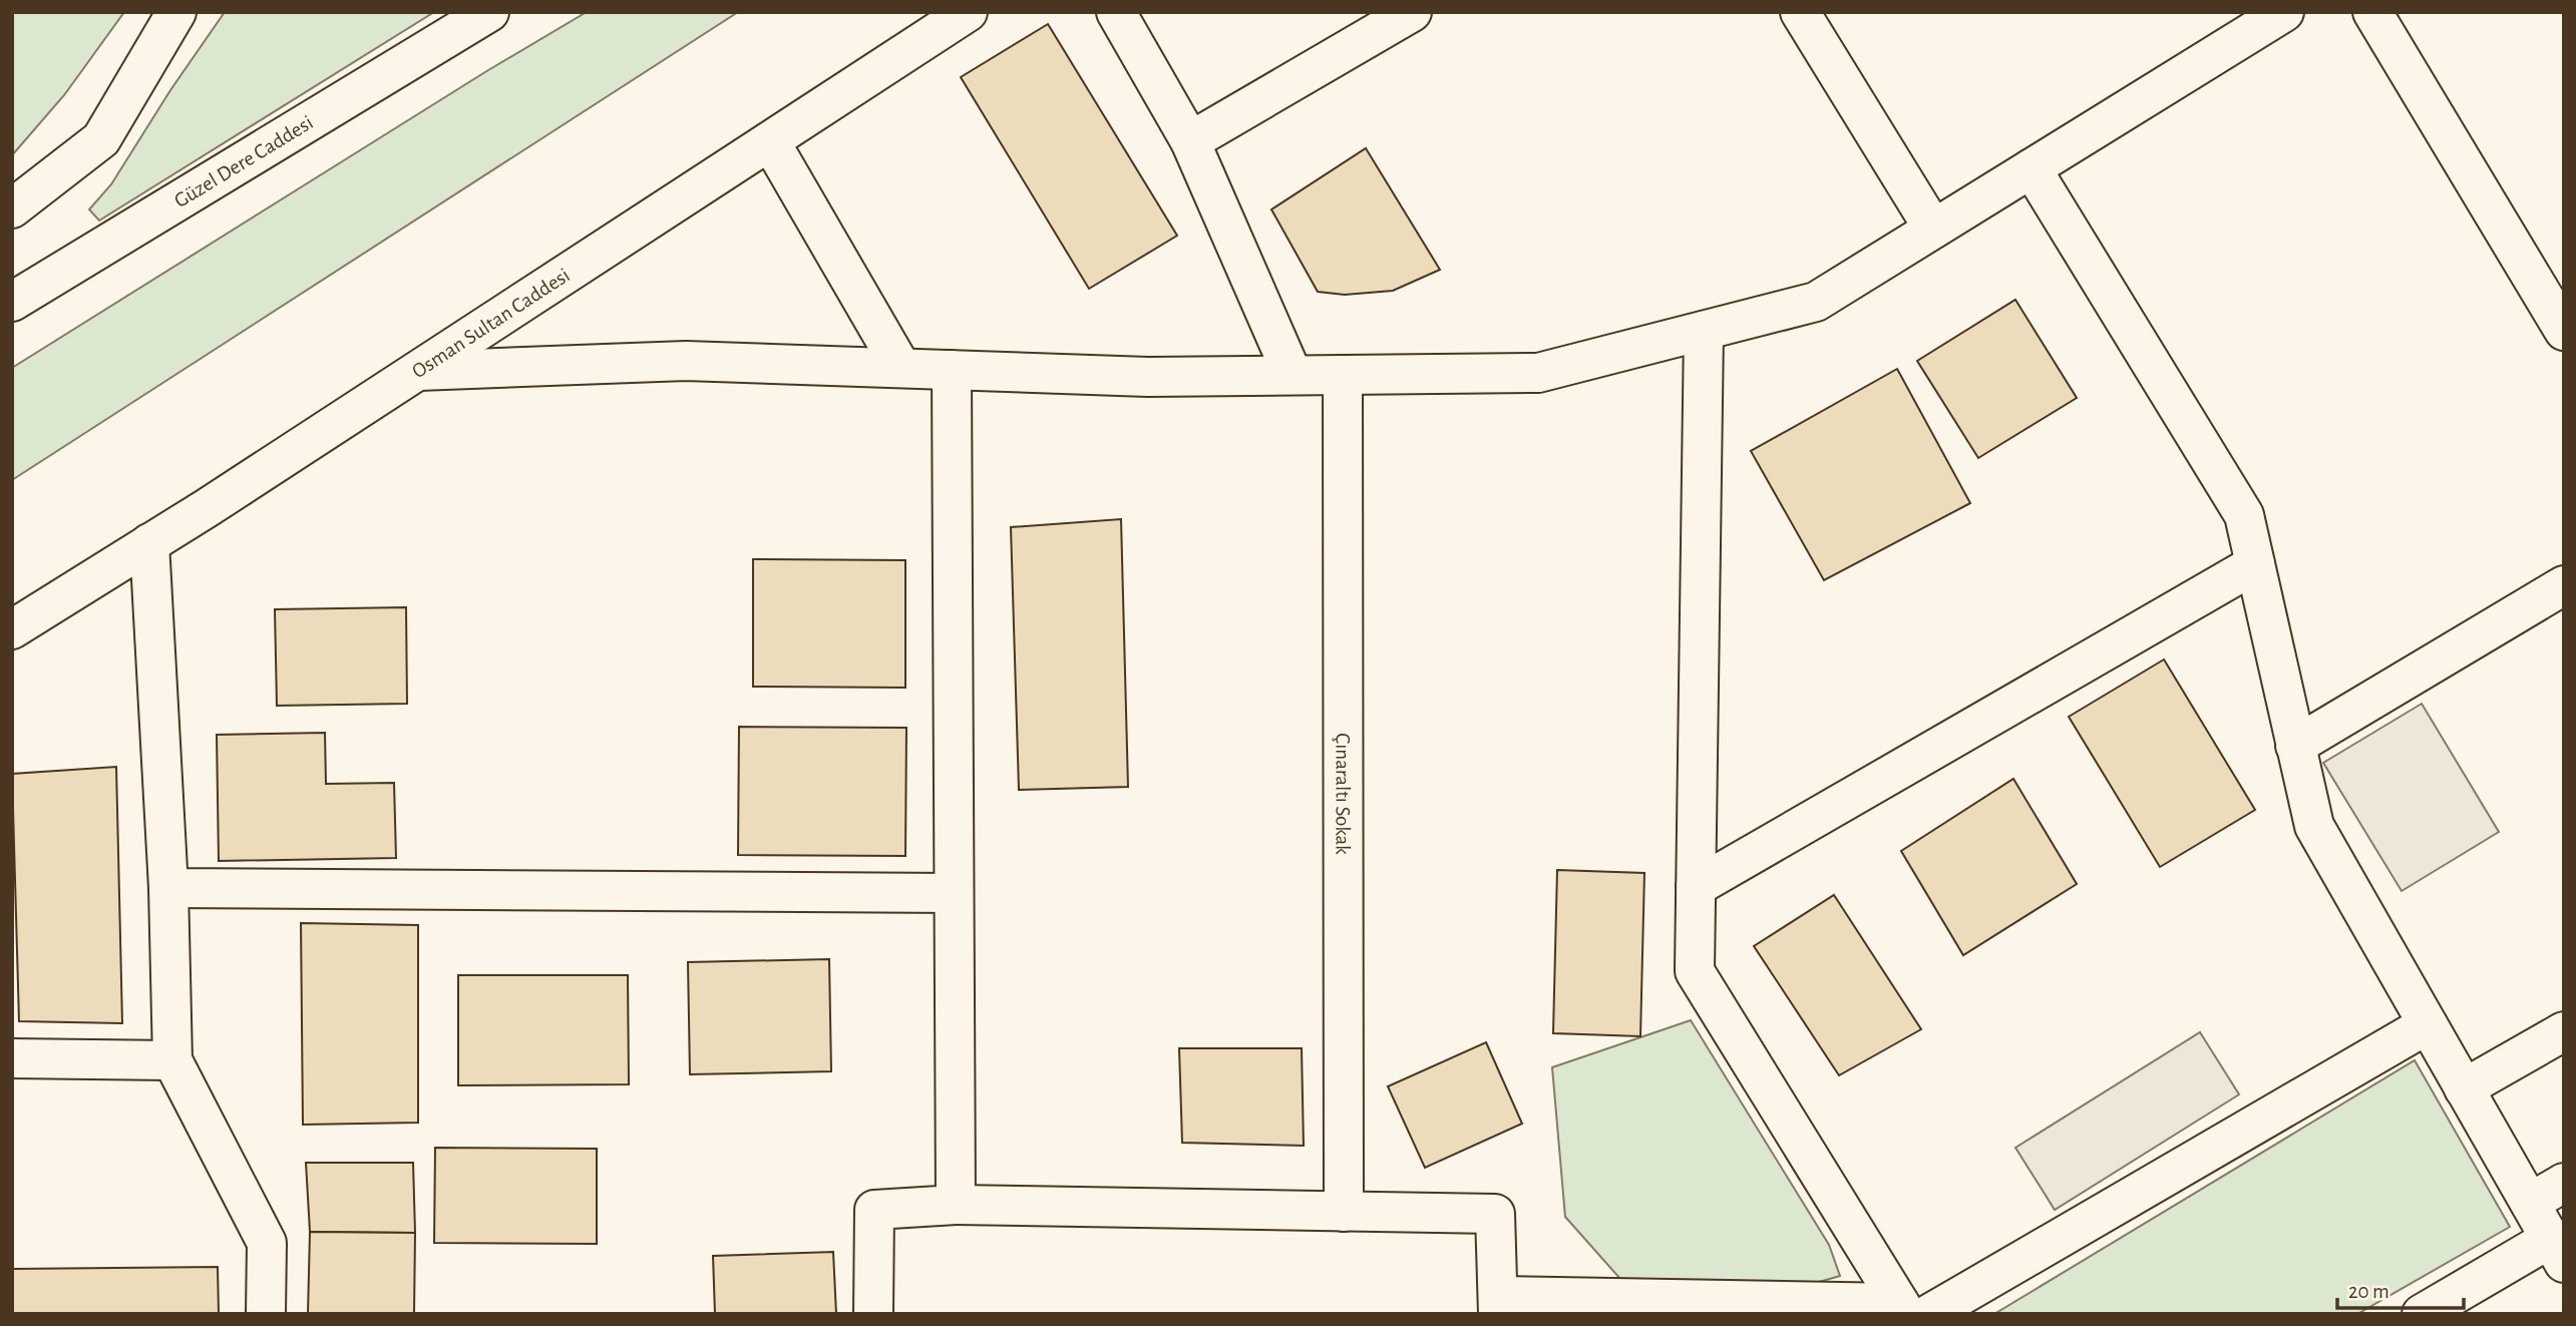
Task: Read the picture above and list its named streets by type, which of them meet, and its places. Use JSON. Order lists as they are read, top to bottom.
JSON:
{
  "streets": {
    "street": ["Güzel Dere Caddesi", "Osman Sultan Caddesi", "Çınaraltı Sokak"]
  },
  "scale_bar": "20 m"
}
